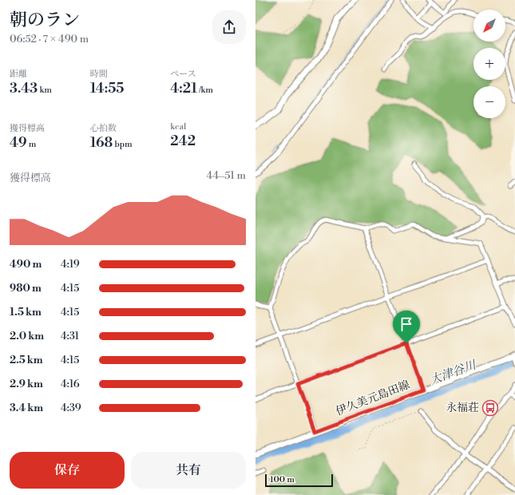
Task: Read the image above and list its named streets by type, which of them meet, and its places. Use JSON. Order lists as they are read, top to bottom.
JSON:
{
  "streets": {
    "main road": ["伊久美元島田線"]
  },
  "water": ["大津谷川"],
  "places": {
    "bus stop": ["永福荘"]
  },
  "scale_bar": "100 m",
  "north": "bottom left",
  "page": {
    "heading": ["朝のラン", "06:52 · 7 × 490 m"],
    "map_buttons": ["+", "−"],
    "stats": [
      ["距離", "3.43 km"],
      ["時間", "14:55"],
      ["ペース", "4:21 /km"],
      ["獲得標高", "49 m"],
      ["心拍数", "168 bpm"],
      ["kcal", "242"]
    ],
    "chart": ["獲得標高", "44–51 m"],
    "list": [
      {
        "name": "490 m",
        "note": "4:19"
      },
      {
        "name": "980 m",
        "note": "4:15"
      },
      {
        "name": "1.5 km",
        "note": "4:15"
      },
      {
        "name": "2.0 km",
        "note": "4:31"
      },
      {
        "name": "2.5 km",
        "note": "4:15"
      },
      {
        "name": "2.9 km",
        "note": "4:16"
      },
      {
        "name": "3.4 km",
        "note": "4:39"
      }
    ],
    "buttons": ["保存", "共有"],
    "scale": "100 m"
  }
}
